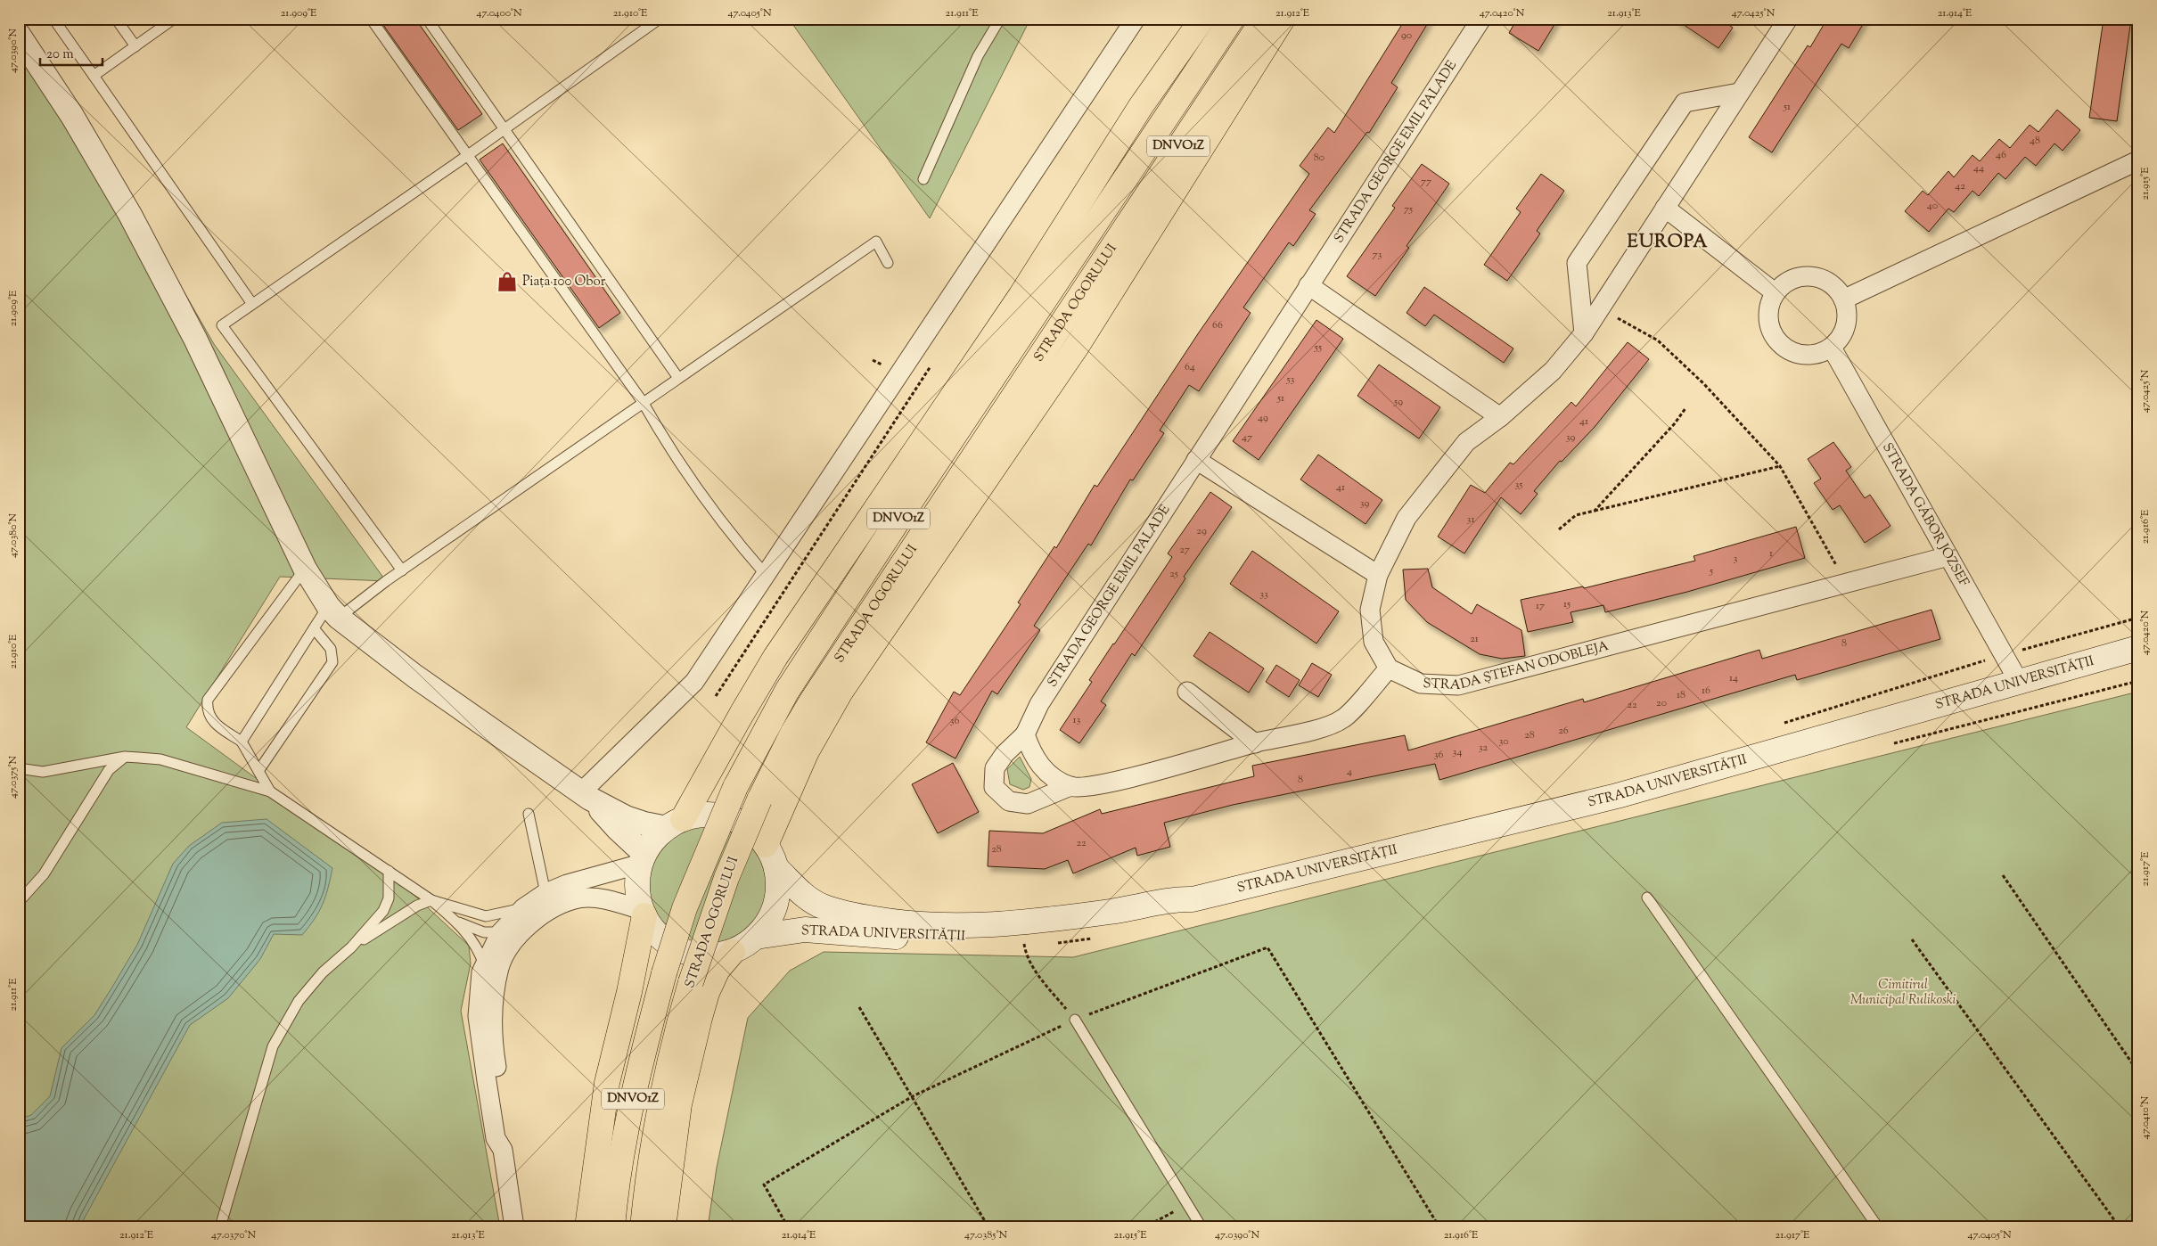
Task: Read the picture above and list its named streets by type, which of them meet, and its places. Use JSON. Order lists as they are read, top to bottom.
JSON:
{
  "streets": {
    "highway": ["DNVO1Z", "STRADA OGORULUI"],
    "main road": ["STRADA UNIVERSITĂȚII"],
    "street": ["STRADA GEORGE EMIL PALADE", "STRADA GÁBOR JÓZSEF", "STRADA ȘTEFAN ODOBLEJA"]
  },
  "crossings": [
    ["STRADA GEORGE EMIL PALADE", "STRADA ȘTEFAN ODOBLEJA"],
    ["STRADA GÁBOR JÓZSEF", "STRADA ȘTEFAN ODOBLEJA"],
    ["STRADA GÁBOR JÓZSEF", "STRADA UNIVERSITĂȚII"]
  ],
  "districts": ["EUROPA"],
  "parks": ["Cimitirul Municipal Rulikoski"],
  "places": {
    "shop": ["Piața 100 Obor"]
  },
  "house_numbers": [
    "90",
    "51",
    "48",
    "46",
    "80",
    "44",
    "77",
    "42",
    "40",
    "75",
    "73",
    "66",
    "55",
    "64",
    "53",
    "51",
    "59",
    "49",
    "41",
    "47",
    "39",
    "35",
    "41",
    "39",
    "31",
    "29",
    "27",
    "1",
    "3",
    "5",
    "25",
    "33",
    "15",
    "17",
    "21",
    "8",
    "14",
    "16",
    "18",
    "20",
    "22",
    "13",
    "36",
    "26",
    "28",
    "30",
    "32",
    "34",
    "36",
    "4",
    "8",
    "22",
    "28"
  ],
  "scale_bar": "20 m",
  "coordinates": [
    "21.909°E",
    "47.0400°N",
    "21.910°E",
    "47.0405°N",
    "21.911°E",
    "21.912°E",
    "47.0420°N",
    "21.913°E",
    "47.0425°N",
    "21.914°E",
    "47.0390°N",
    "21.915°E",
    "21.916°E",
    "47.0380°N",
    "47.0375°N",
    "21.917°E",
    "47.0410°N",
    "47.0370°N",
    "47.0385°N"
  ]
}
